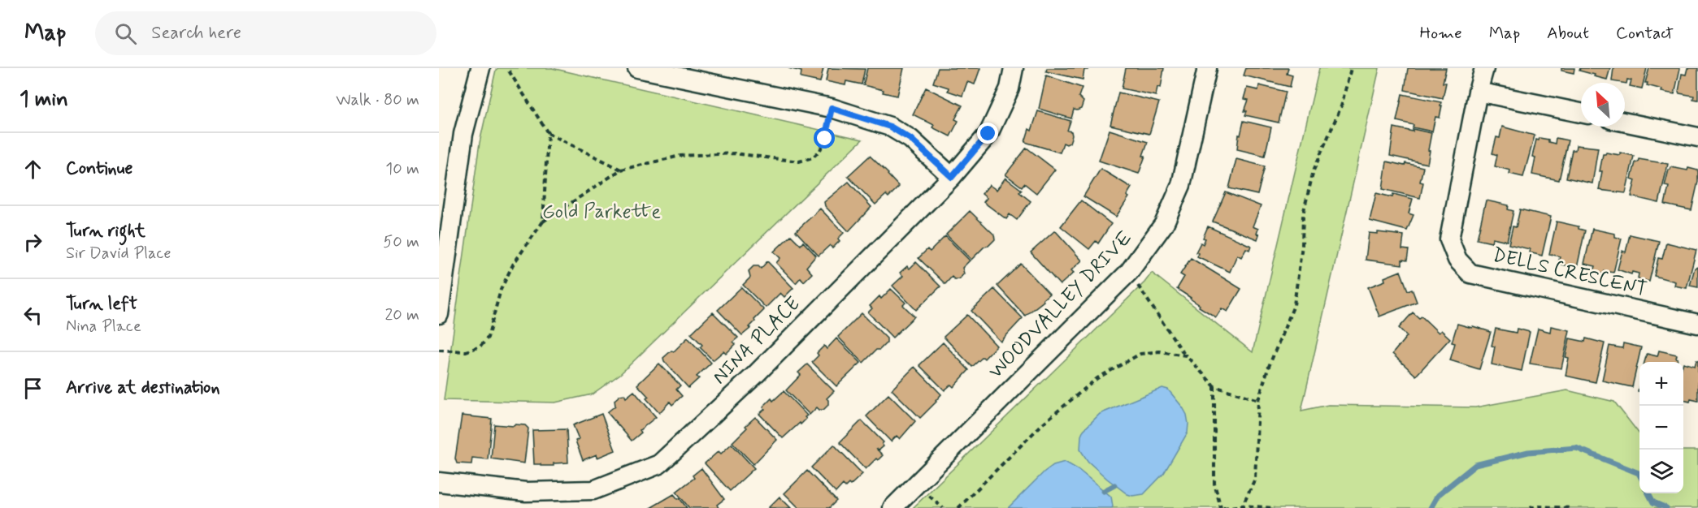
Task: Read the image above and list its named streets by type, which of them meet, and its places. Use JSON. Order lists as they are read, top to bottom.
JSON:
{
  "streets": {
    "street": ["DELLS CRESCENT", "WOODVALLEY DRIVE", "NINA PLACE"]
  },
  "parks": ["Gold Parkette"],
  "north": "top left",
  "page": {
    "header": "Map",
    "search": "Search here",
    "nav": [
      "Home",
      "Map",
      "About",
      "Contact"
    ],
    "heading": ["1 min", "Walk · 80 m"],
    "list": [
      ["Continue", "10 m"],
      ["Turn right", "Sir David Place", "50 m"],
      ["Turn left", "Nina Place", "20 m"],
      "Arrive at destination"
    ],
    "map_buttons": ["+", "−"]
  }
}
